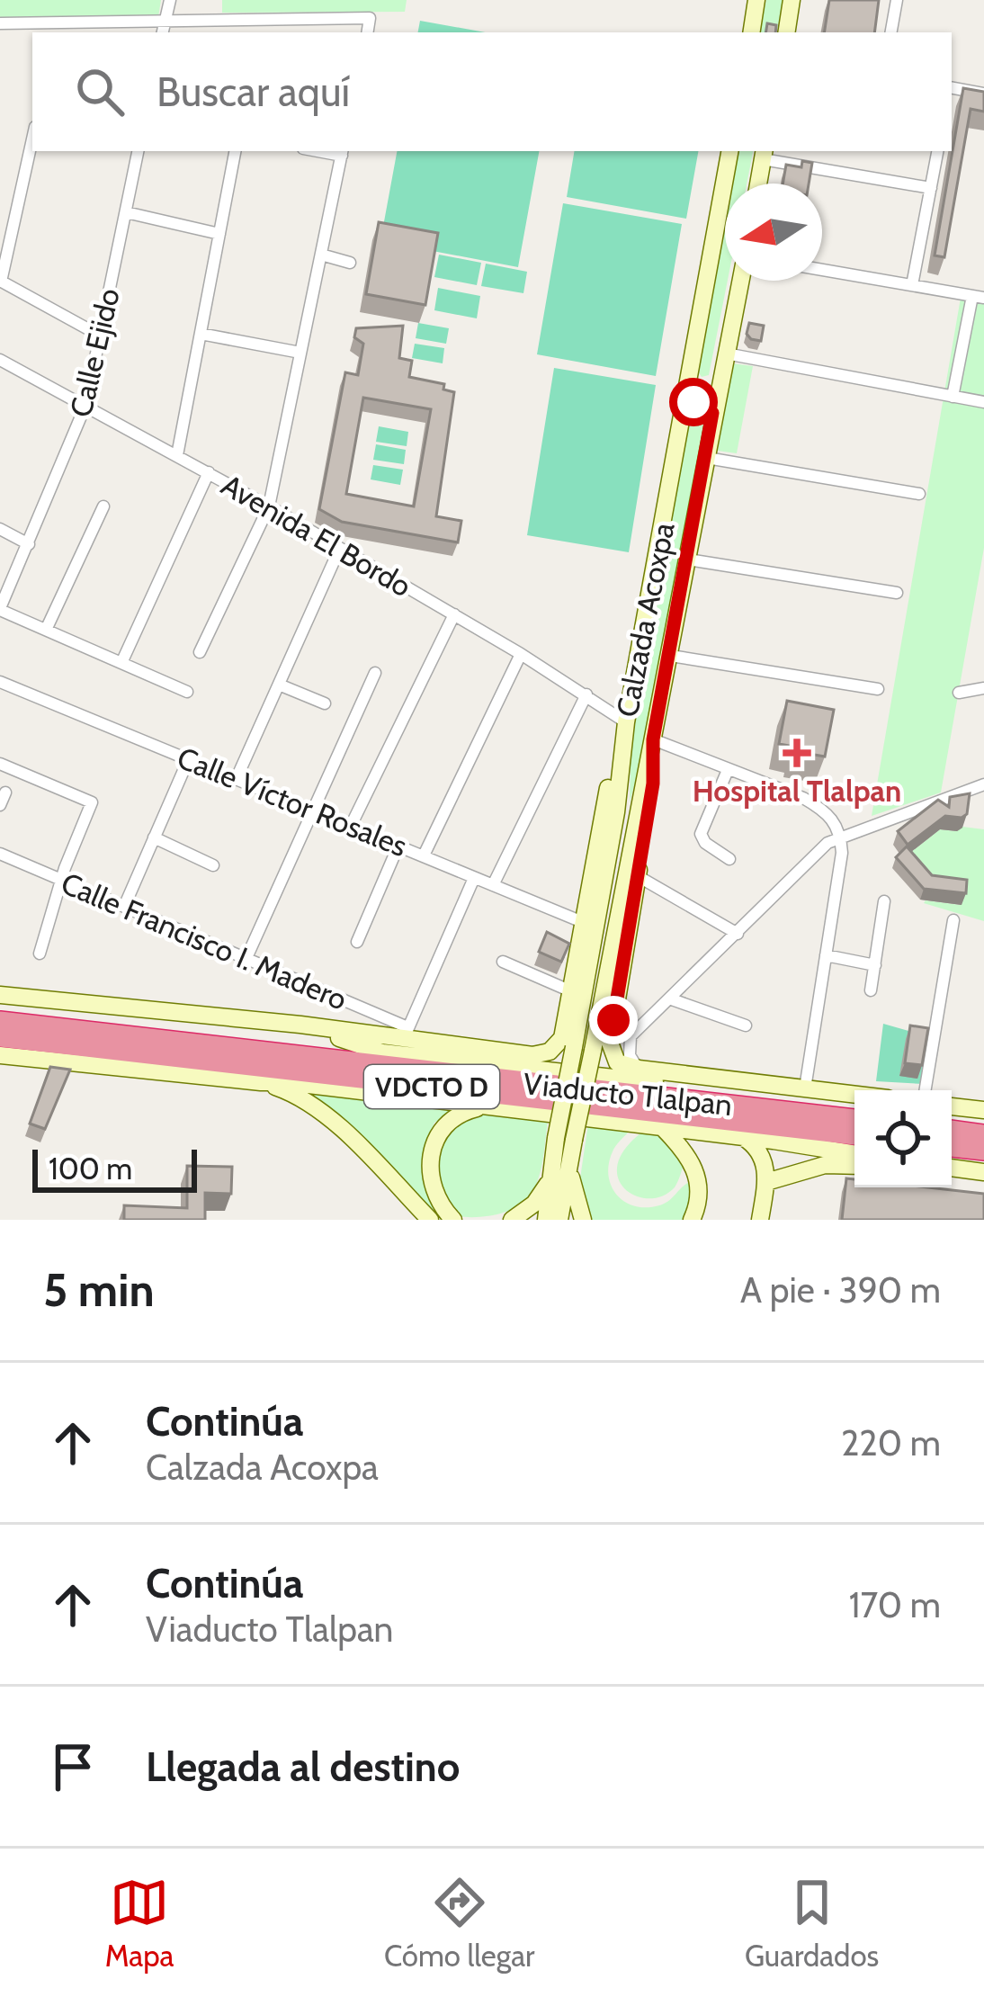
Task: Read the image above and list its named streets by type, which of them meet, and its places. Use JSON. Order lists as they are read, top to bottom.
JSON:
{
  "streets": {
    "highway": ["VDCTO D", "Viaducto Tlalpan"],
    "main road": ["Calzada Acoxpa"],
    "street": [
      "Calle Ejido",
      "Avenida El Bordo",
      "Calle Víctor Rosales",
      "Calle Francisco I. Madero"
    ]
  },
  "crossings": [
    ["Calle Ejido", "Avenida El Bordo"],
    ["Avenida El Bordo", "Calzada Acoxpa"],
    ["Calzada Acoxpa", "Viaducto Tlalpan"],
    ["Calle Víctor Rosales", "Viaducto Tlalpan"],
    ["Calle Francisco I. Madero", "Viaducto Tlalpan"]
  ],
  "places": {
    "health": ["Hospital Tlalpan"]
  },
  "scale_bar": "100 m",
  "north": "left",
  "page": {
    "search": "Buscar aquí",
    "scale": "100 m",
    "heading": ["5 min", "A pie · 390 m"],
    "list": [
      ["Continúa", "Calzada Acoxpa", "220 m"],
      ["Continúa", "Viaducto Tlalpan", "170 m"],
      "Llegada al destino"
    ],
    "nav": ["Mapa", "Cómo llegar", "Guardados"]
  }
}
